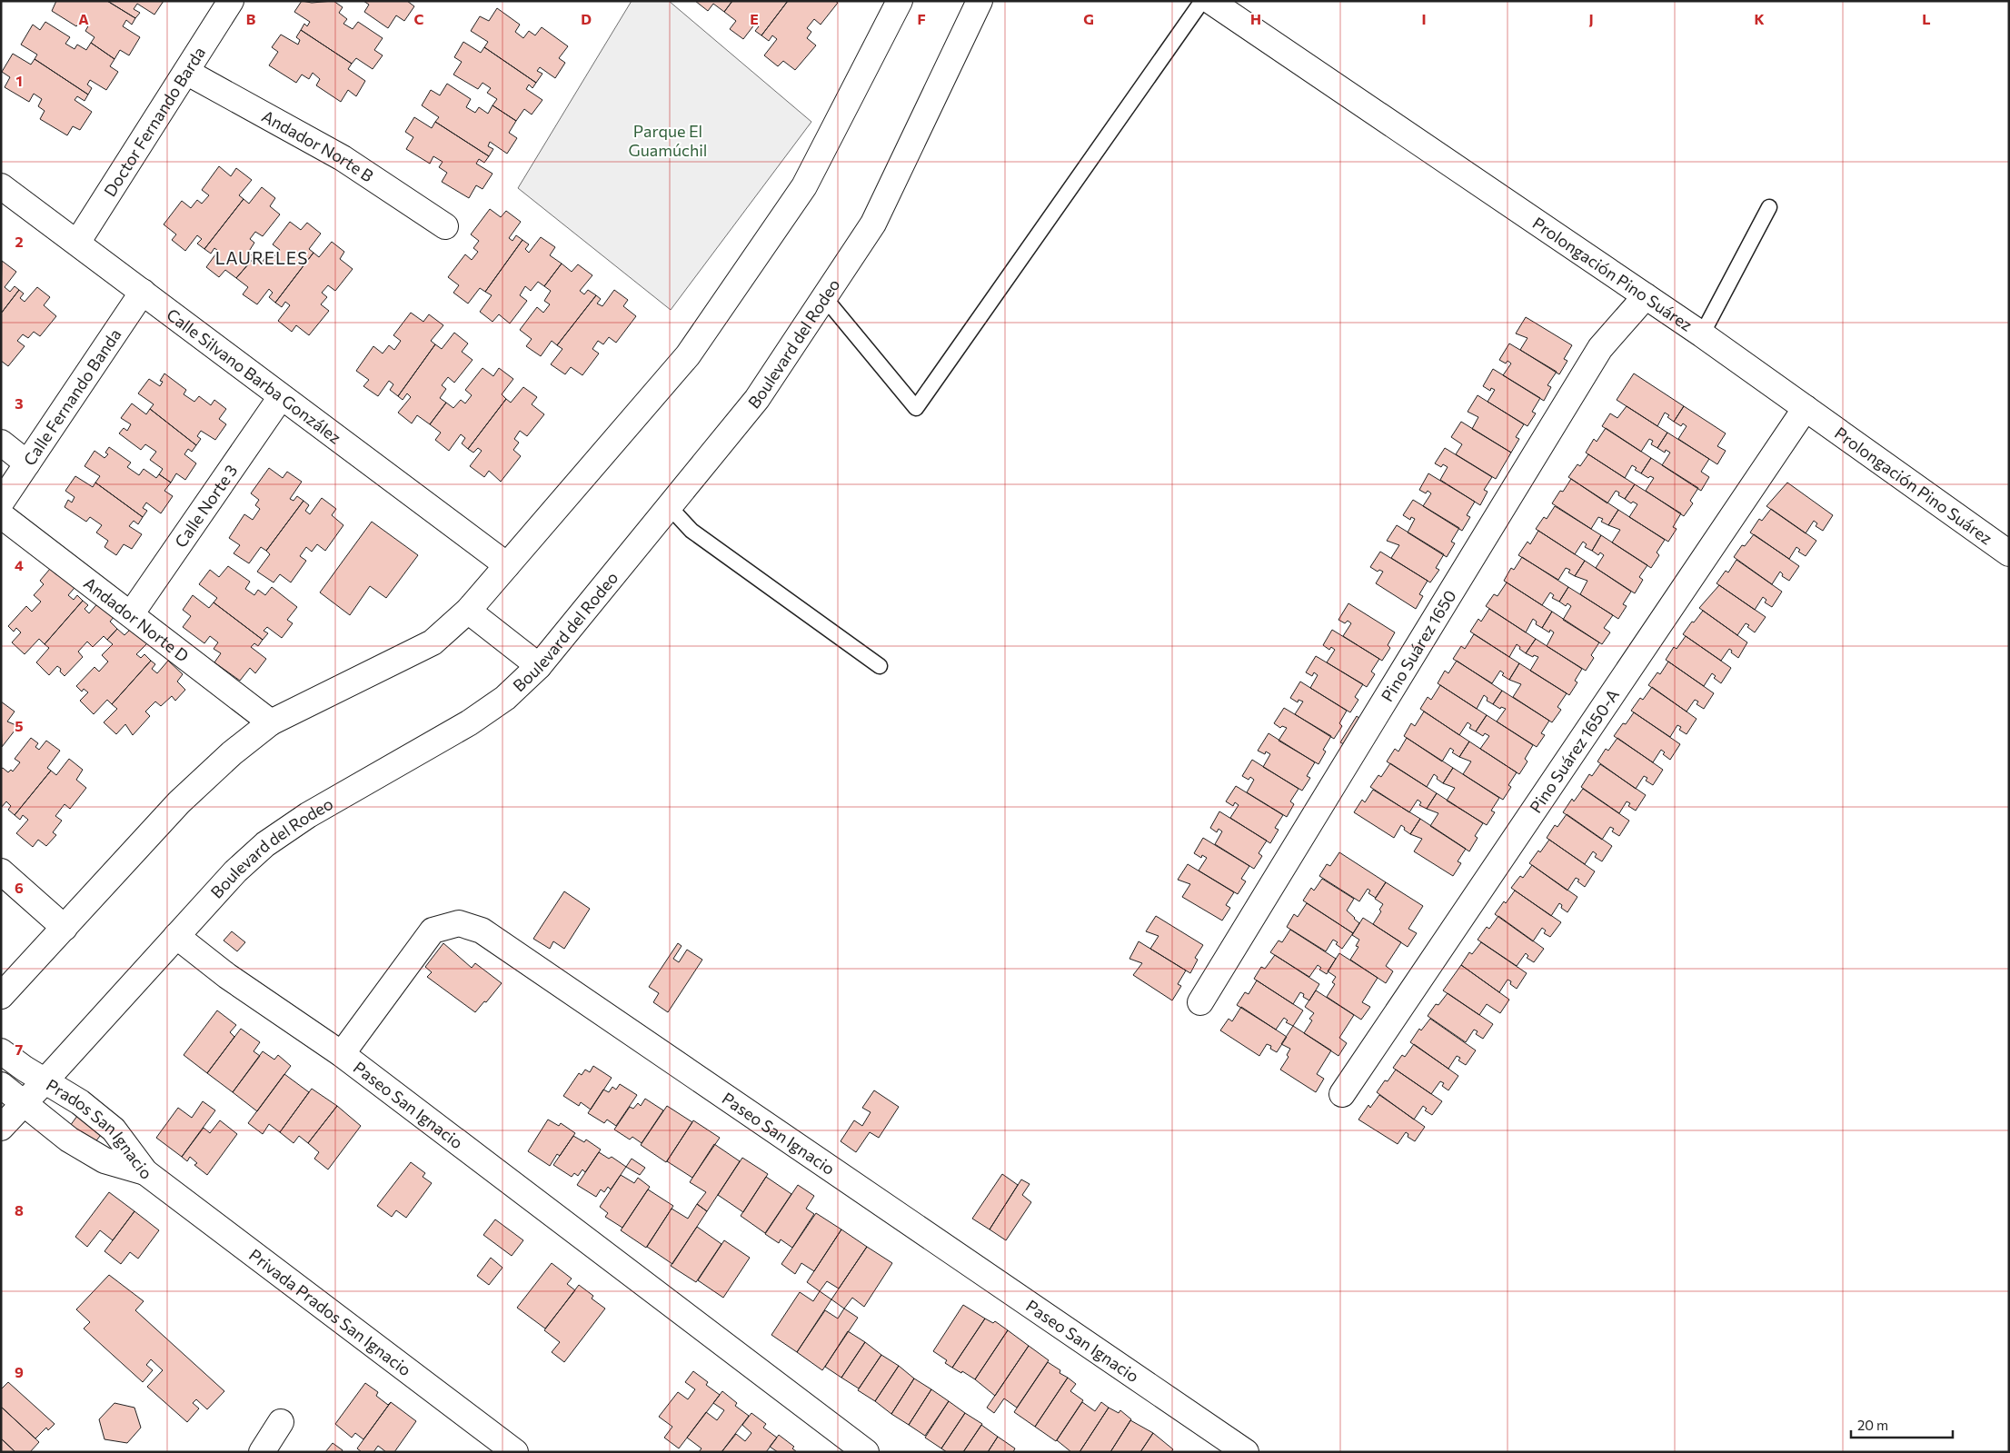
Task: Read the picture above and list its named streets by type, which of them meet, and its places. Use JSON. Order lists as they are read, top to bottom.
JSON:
{
  "streets": {
    "street": [
      "Doctor Fernando Barda",
      "Andador Norte B",
      "Prolongación Pino Suárez",
      "Boulevard del Rodeo",
      "Calle Silvano Barba González",
      "Calle Fernando Banda",
      "Calle Norte 3",
      "Andador Norte D",
      "Pino Suárez 1650",
      "Pino Suárez 1650-A",
      "Paseo San Ignacio",
      "Prados San Ignacio",
      "Privada Prados San Ignacio"
    ]
  },
  "crossings": [
    ["Doctor Fernando Barda", "Andador Norte B"],
    ["Doctor Fernando Barda", "Calle Silvano Barba González"],
    ["Prolongación Pino Suárez", "Pino Suárez 1650"],
    ["Prolongación Pino Suárez", "Pino Suárez 1650-A"],
    ["Boulevard del Rodeo", "Paseo San Ignacio"],
    ["Boulevard del Rodeo", "Prados San Ignacio"],
    ["Calle Silvano Barba González", "Calle Fernando Banda"],
    ["Calle Silvano Barba González", "Calle Norte 3"],
    ["Calle Norte 3", "Andador Norte D"],
    ["Prados San Ignacio", "Privada Prados San Ignacio"]
  ],
  "districts": ["LAURELES"],
  "parks": ["Parque El Guamúchil"],
  "scale_bar": "20 m",
  "grid": {
    "columns": [
      "A",
      "B",
      "C",
      "D",
      "E",
      "F",
      "G",
      "H",
      "I",
      "J",
      "K",
      "L"
    ],
    "rows": [
      "1",
      "2",
      "3",
      "4",
      "5",
      "6",
      "7",
      "8",
      "9"
    ]
  }
}
